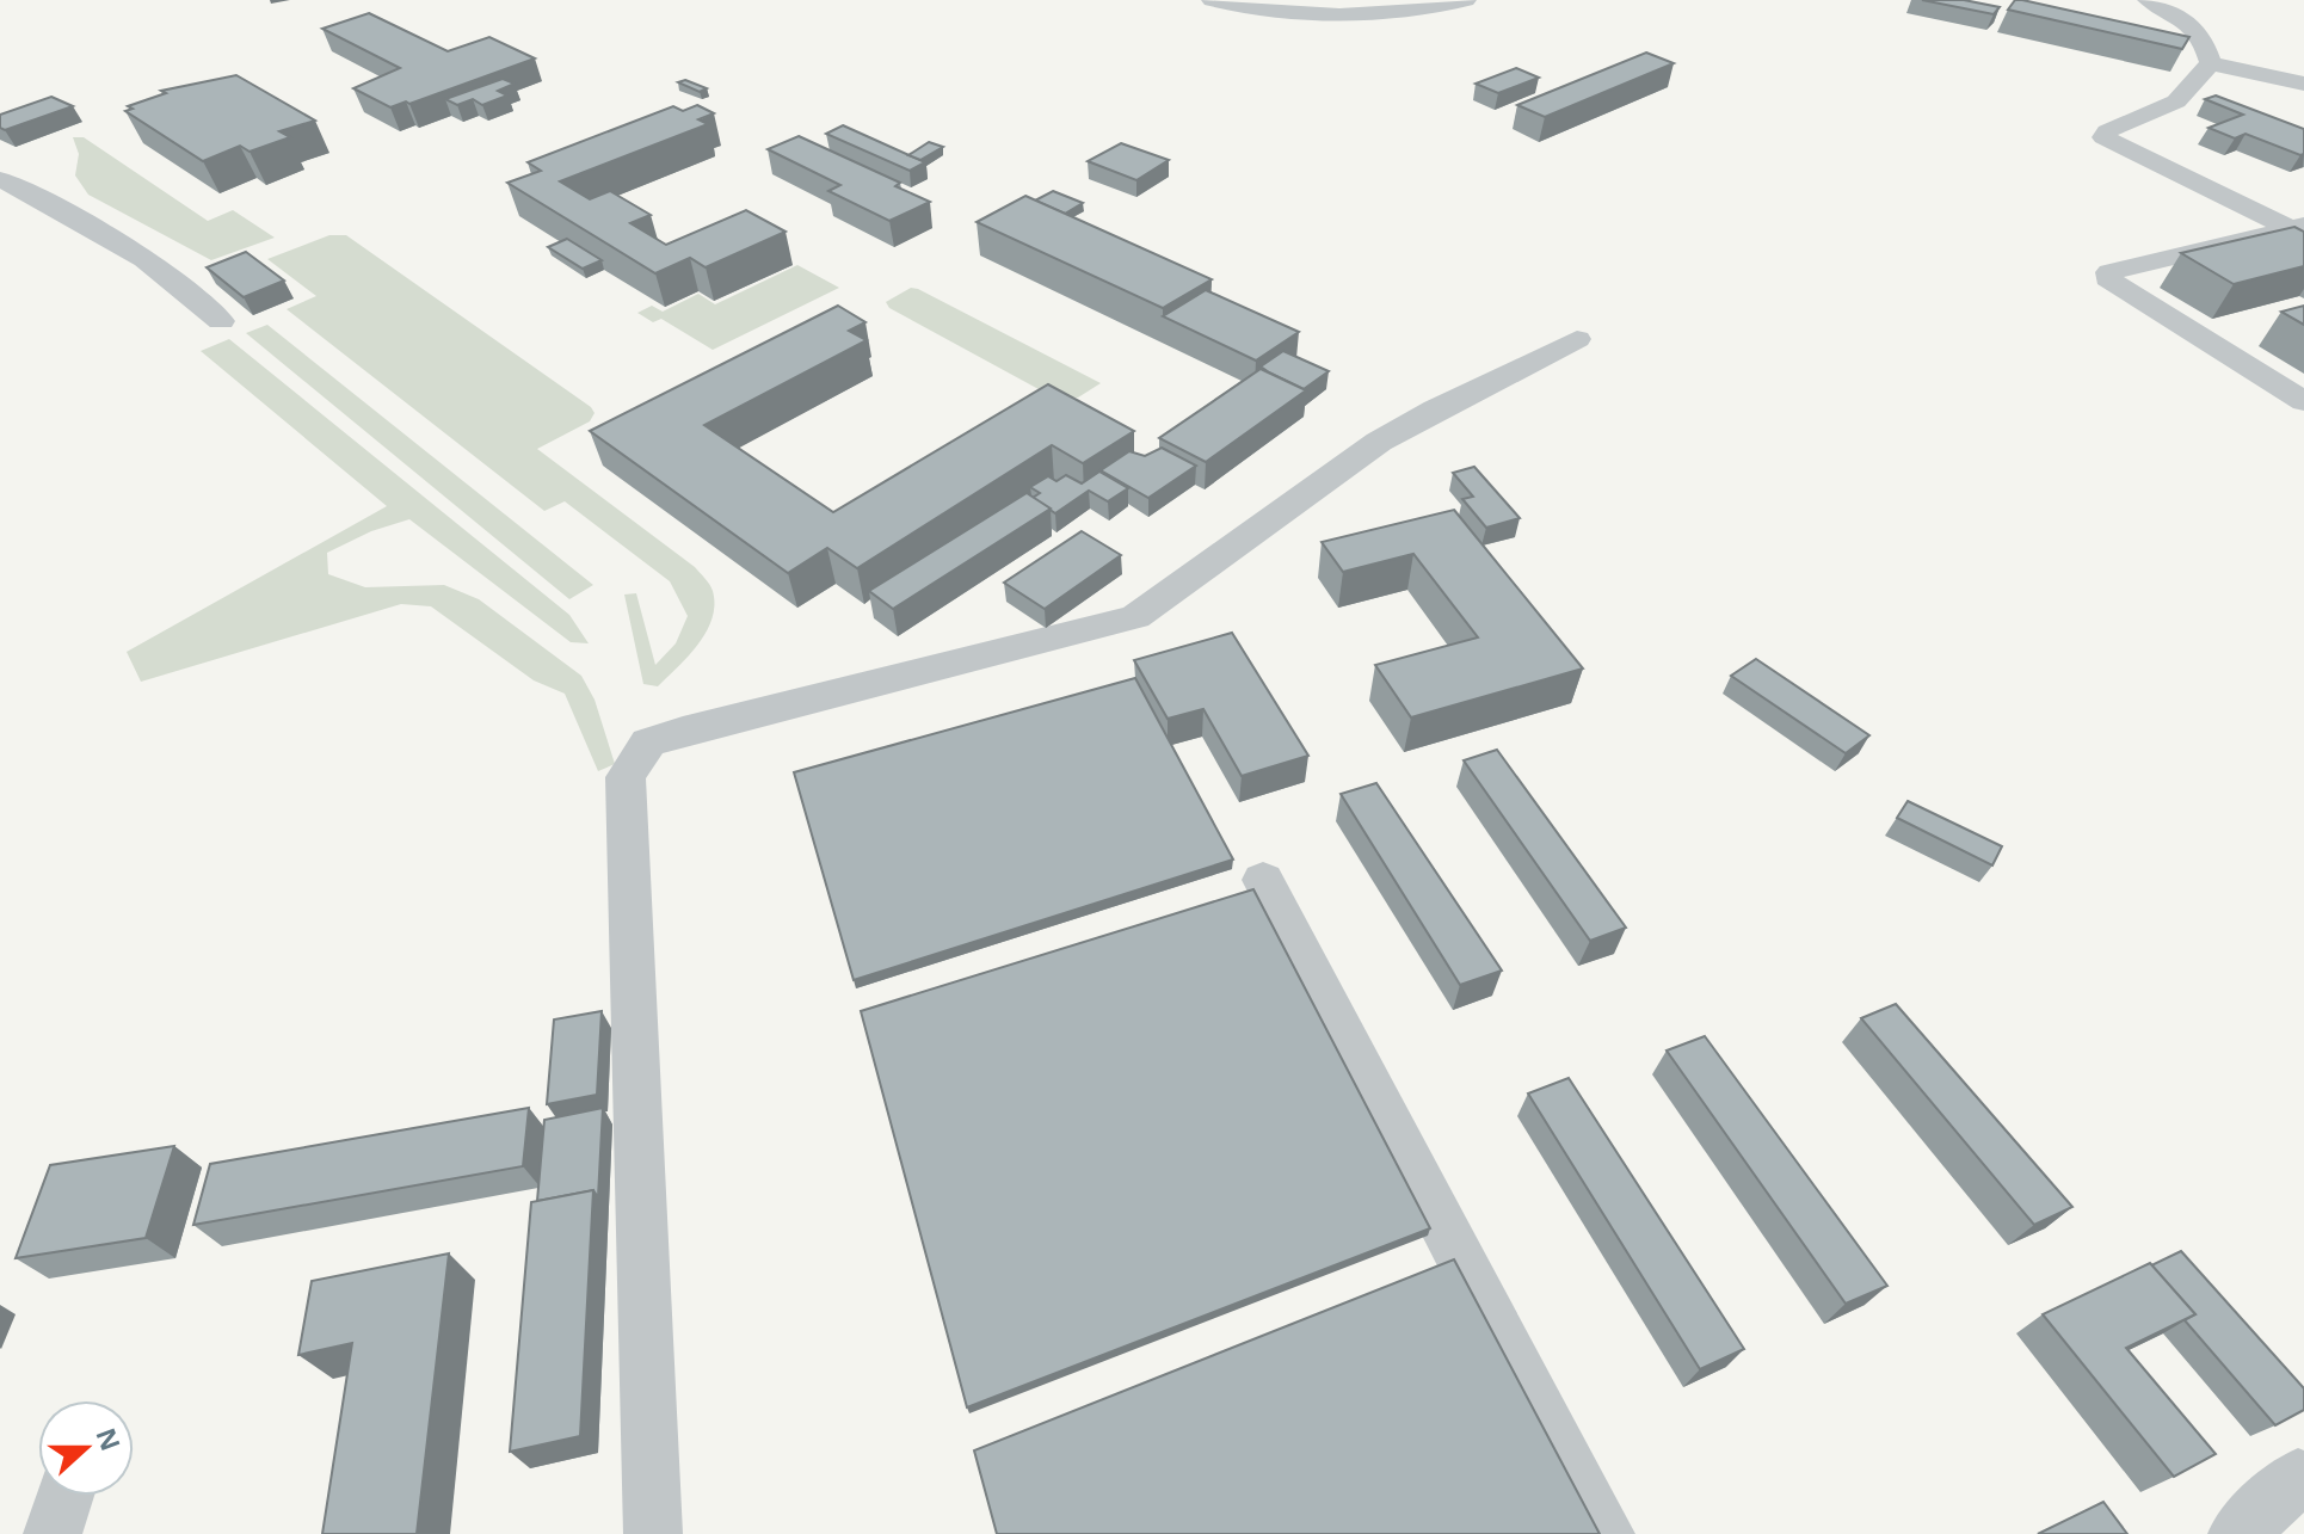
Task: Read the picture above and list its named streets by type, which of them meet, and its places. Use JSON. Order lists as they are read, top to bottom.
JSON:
{
  "north": "right"
}
